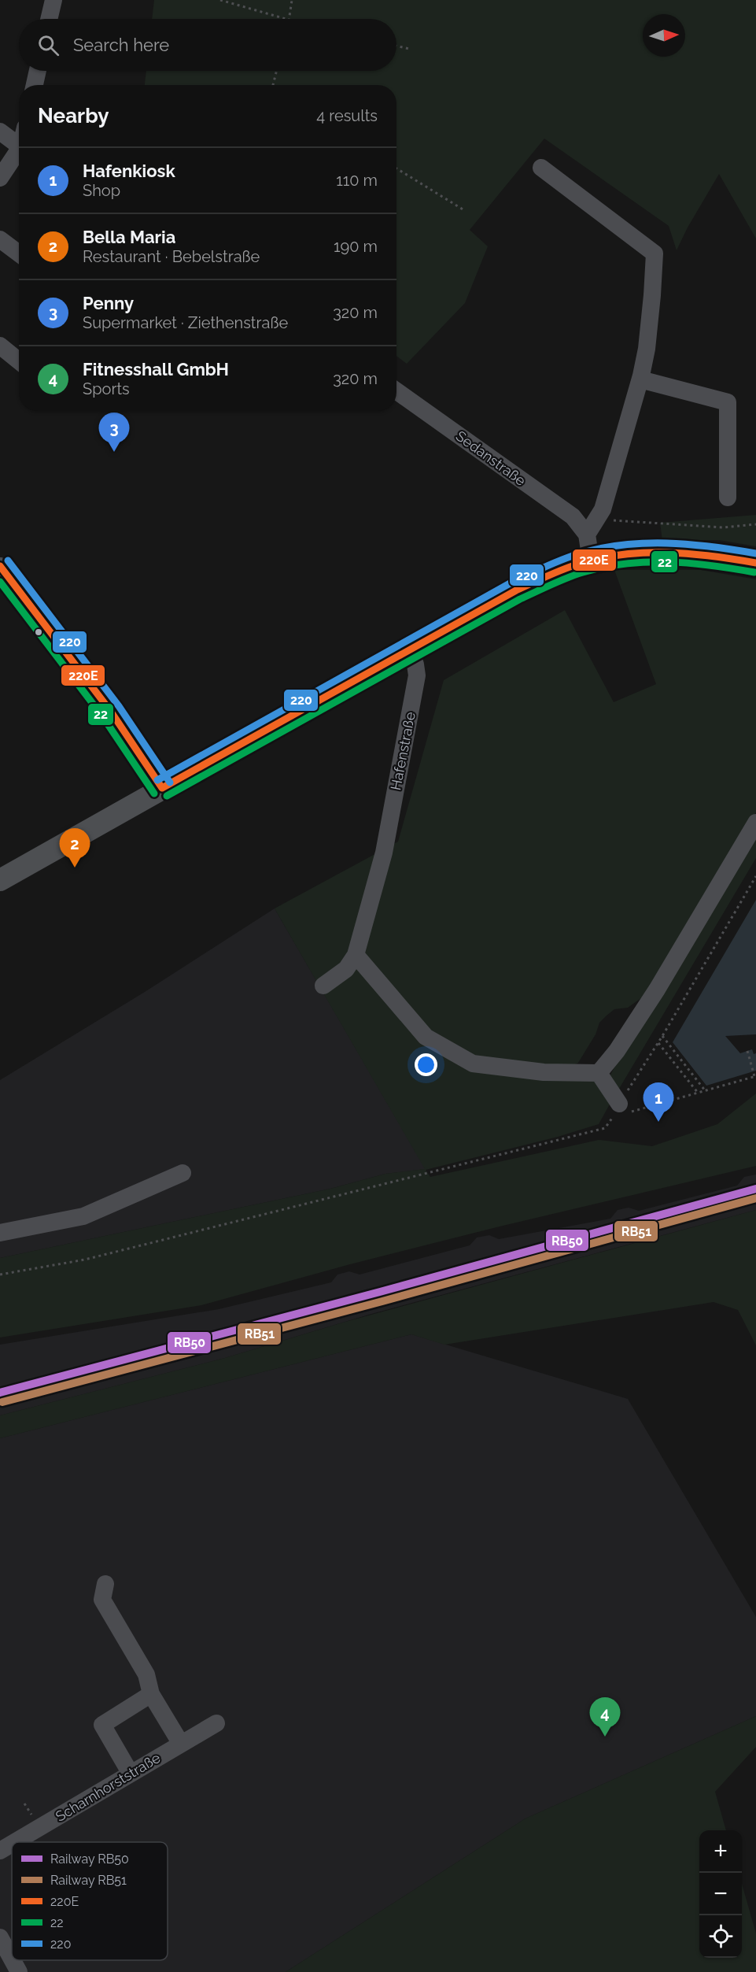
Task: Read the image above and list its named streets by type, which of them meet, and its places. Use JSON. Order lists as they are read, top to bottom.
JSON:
{
  "streets": {
    "street": ["Sedanstraße", "Hafenstraße", "Scharnhorststraße"]
  },
  "lines": [
    "transit line 220",
    "transit line 220E",
    "transit line 22",
    "rail line RB50",
    "rail line RB51"
  ],
  "legend": [
    "Railway RB50",
    "Railway RB51",
    "220E",
    "22",
    "220"
  ],
  "north": "right",
  "page": {
    "search": "Search here",
    "heading": ["Nearby", "4 results"],
    "list": [
      {
        "mark": "1",
        "name": "Hafenkiosk",
        "note": "Shop",
        "value": "110 m"
      },
      {
        "mark": "2",
        "name": "Bella Maria",
        "note": "Restaurant · Bebelstraße",
        "value": "190 m"
      },
      {
        "mark": "3",
        "name": "Penny",
        "note": "Supermarket · Ziethenstraße",
        "value": "320 m"
      },
      {
        "mark": "4",
        "name": "Fitnesshall GmbH",
        "note": "Sports",
        "value": "320 m"
      }
    ],
    "pins": [
      "3",
      "2",
      "1",
      "4"
    ],
    "map_buttons": ["+", "−"]
  }
}
